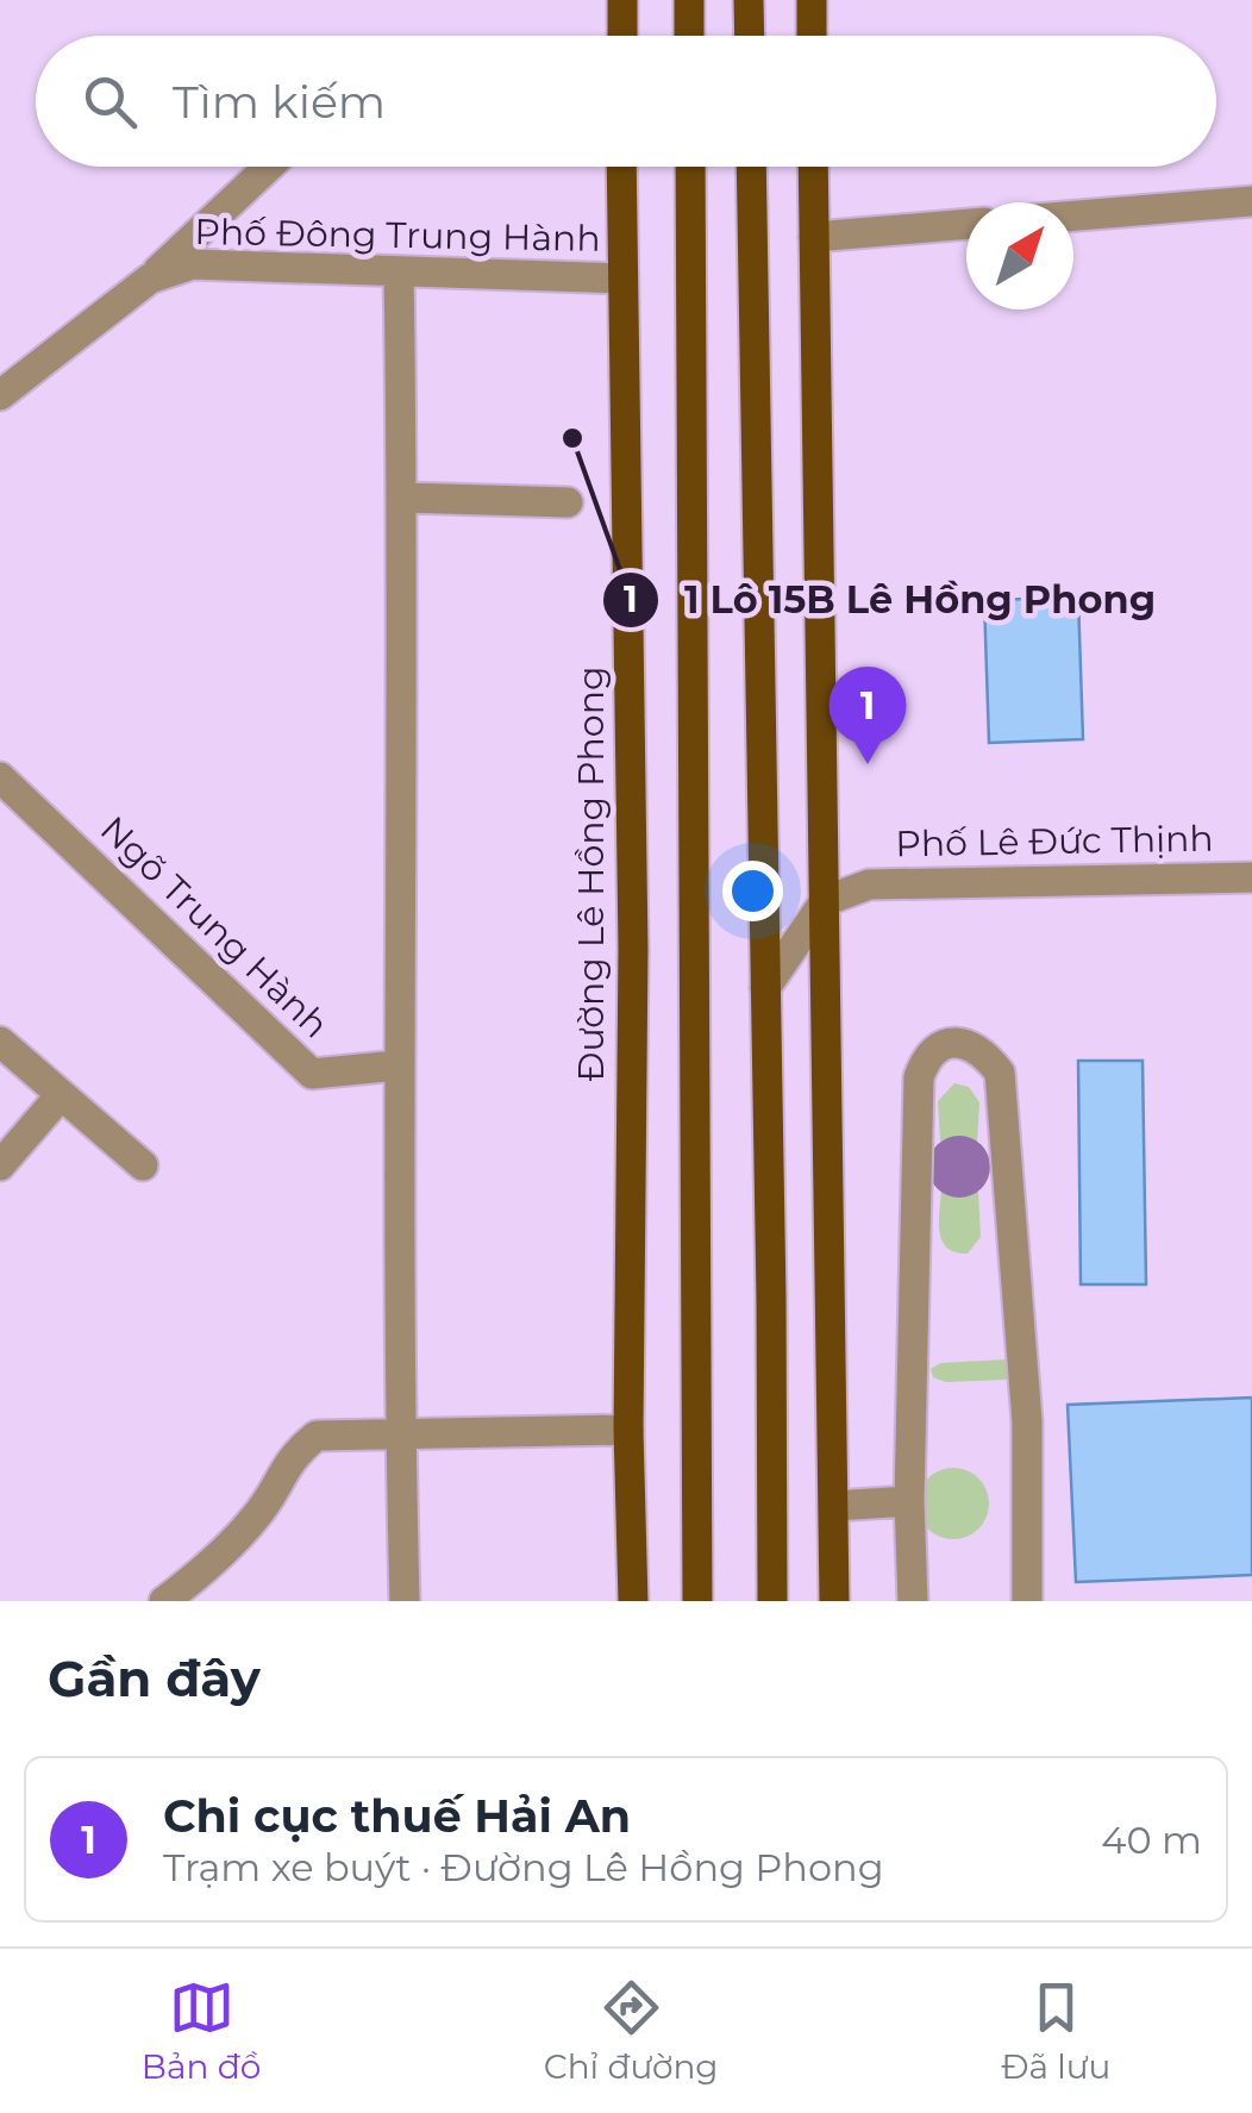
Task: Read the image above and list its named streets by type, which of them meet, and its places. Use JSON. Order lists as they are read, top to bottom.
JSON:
{
  "streets": {
    "main road": ["Đường Lê Hồng Phong"],
    "street": ["Phố Đông Trung Hành", "Phố Lê Đức Thịnh", "Ngõ Trung Hành"]
  },
  "crossings": [
    ["Phố Đông Trung Hành", "Đường Lê Hồng Phong"]
  ],
  "places": ["1 Lô 15B Lê Hồng Phong"],
  "north": "top right",
  "page": {
    "search": "Tìm kiếm",
    "pins": "1",
    "heading": "Gần đây",
    "list": [
      {
        "mark": "1",
        "name": "Chi cục thuế Hải An",
        "note": "Trạm xe buýt · Đường Lê Hồng Phong",
        "value": "40 m"
      }
    ],
    "nav": ["Bản đồ", "Chỉ đường", "Đã lưu"]
  }
}
